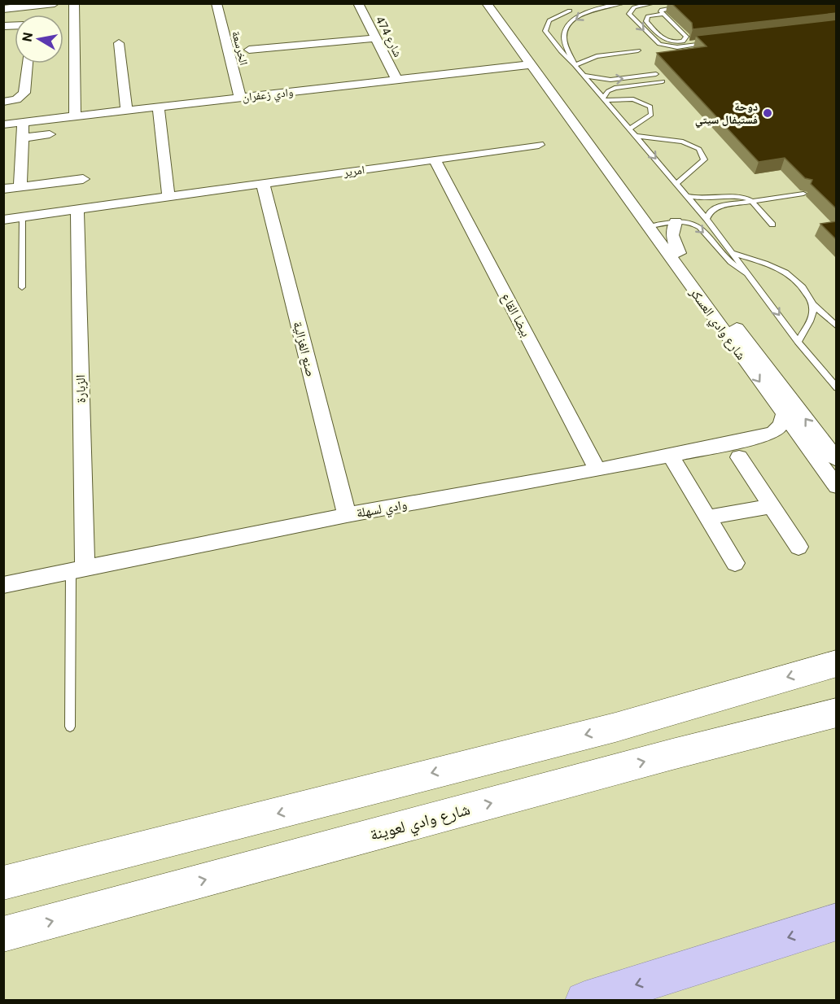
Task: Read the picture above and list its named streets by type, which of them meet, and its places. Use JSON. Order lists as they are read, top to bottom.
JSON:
{
  "streets": {
    "main road": ["شارع وادي لعوينة"],
    "street": [
      "شارع 474",
      "الخرسعة",
      "وادي زعفران",
      "امرير",
      "بيضا القاع",
      "شارع وادي العسكر",
      "صنع الغزالية",
      "الزبارة",
      "وادي لسهلة"
    ]
  },
  "crossings": [
    ["شارع 474", "وادي زعفران"],
    ["الخرسعة", "وادي زعفران"],
    ["وادي زعفران", "شارع وادي العسكر"],
    ["امرير", "بيضا القاع"],
    ["امرير", "صنع الغزالية"],
    ["امرير", "الزبارة"],
    ["بيضا القاع", "وادي لسهلة"],
    ["شارع وادي العسكر", "وادي لسهلة"],
    ["صنع الغزالية", "وادي لسهلة"],
    ["الزبارة", "وادي لسهلة"]
  ],
  "places": ["دوحة فستيفال سيتي"],
  "north": "left"
}
